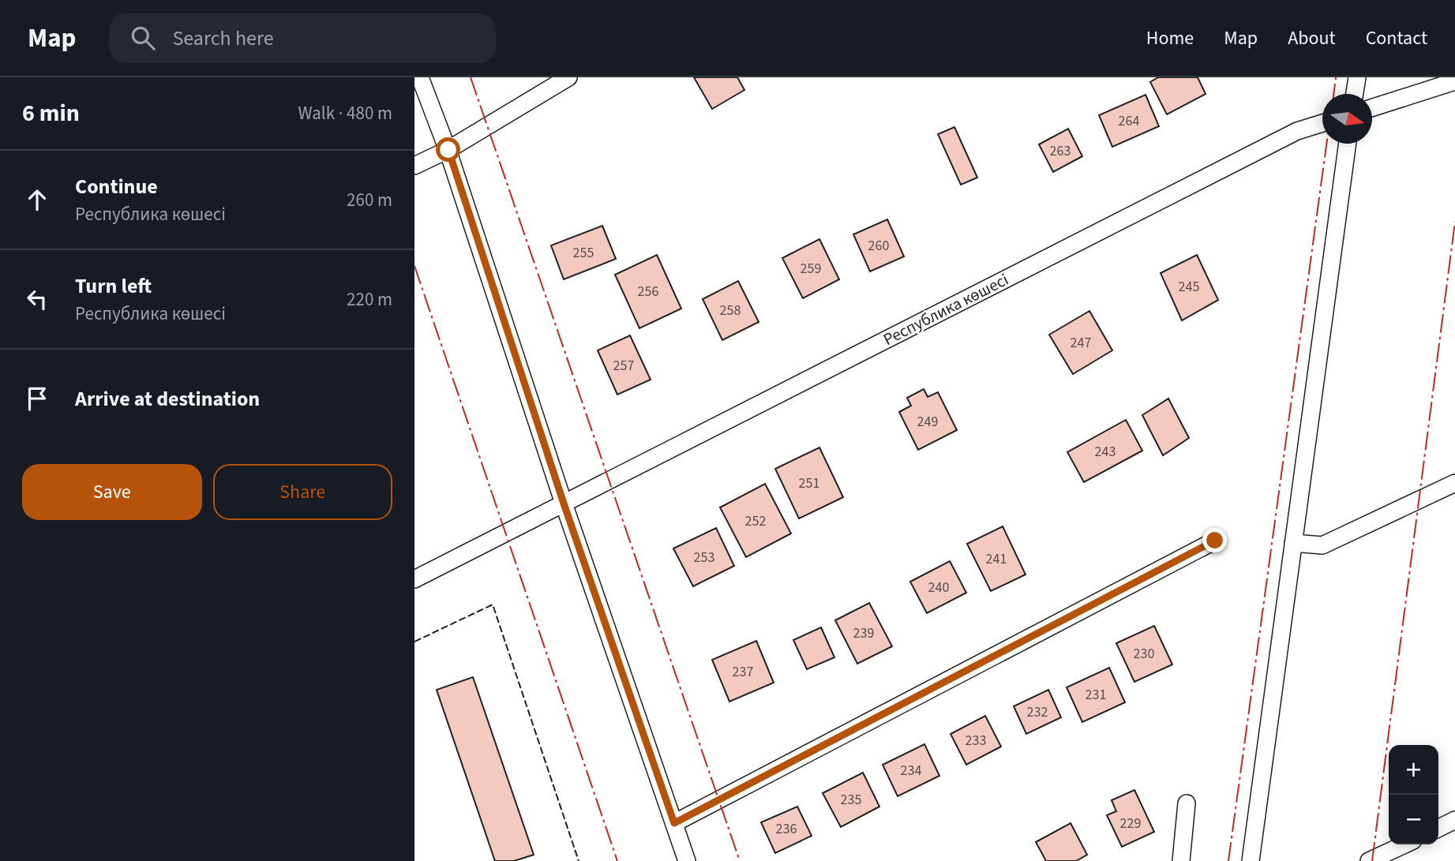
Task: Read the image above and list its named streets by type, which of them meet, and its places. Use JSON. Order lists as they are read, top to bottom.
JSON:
{
  "streets": {
    "street": ["Республика көшесі"]
  },
  "house_numbers": [
    "264",
    "263",
    "260",
    "255",
    "259",
    "245",
    "256",
    "258",
    "247",
    "257",
    "249",
    "243",
    "251",
    "252",
    "253",
    "241",
    "240",
    "239",
    "230",
    "237",
    "231",
    "232",
    "233",
    "234",
    "235",
    "229",
    "236"
  ],
  "north": "right",
  "page": {
    "header": "Map",
    "search": "Search here",
    "nav": [
      "Home",
      "Map",
      "About",
      "Contact"
    ],
    "heading": ["6 min", "Walk · 480 m"],
    "list": [
      ["Continue", "Республика көшесі", "260 m"],
      ["Turn left", "Республика көшесі", "220 m"],
      "Arrive at destination"
    ],
    "buttons": ["Save", "Share"],
    "map_buttons": ["+", "−"]
  }
}
